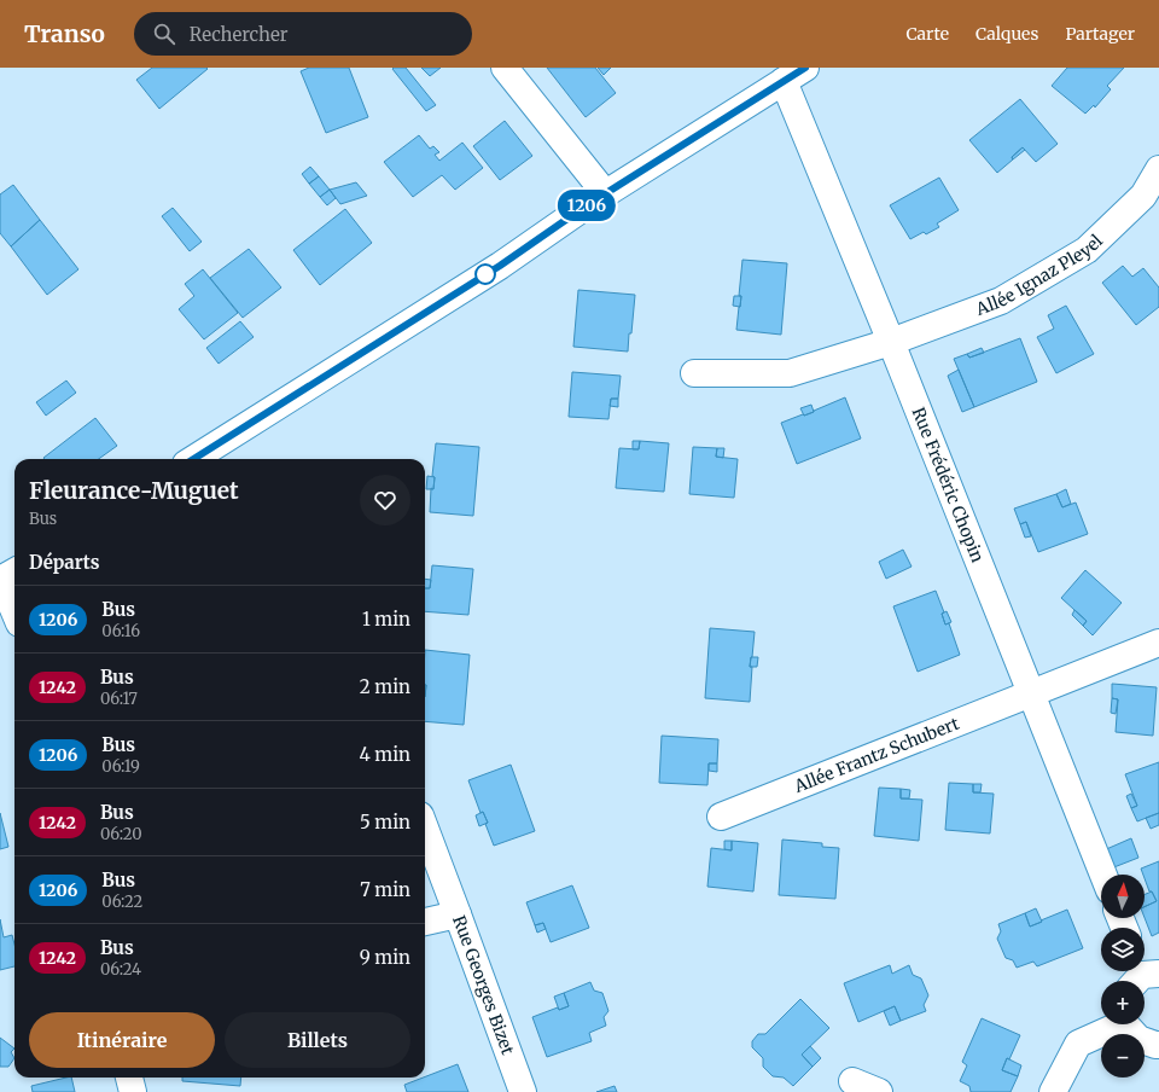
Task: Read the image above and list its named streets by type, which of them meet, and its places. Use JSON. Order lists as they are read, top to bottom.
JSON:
{
  "streets": {
    "street": [
      "Allée Ignaz Pleyel",
      "Rue Frédéric Chopin",
      "Allée Frantz Schubert",
      "Rue Georges Bizet"
    ]
  },
  "crossings": [
    ["Allée Ignaz Pleyel", "Rue Frédéric Chopin"],
    ["Rue Frédéric Chopin", "Allée Frantz Schubert"]
  ],
  "lines": ["bus line 1206"],
  "north": "top",
  "page": {
    "header": "Transo",
    "search": "Rechercher",
    "nav": ["Carte", "Calques", "Partager"],
    "on_map": "1206",
    "heading": [
      ["Fleurance-Muguet", "Bus"],
      "Départs"
    ],
    "list": [
      {
        "mark": "1206",
        "name": "Bus",
        "note": "06:16",
        "value": "1 min"
      },
      {
        "mark": "1242",
        "name": "Bus",
        "note": "06:17",
        "value": "2 min"
      },
      {
        "mark": "1206",
        "name": "Bus",
        "note": "06:19",
        "value": "4 min"
      },
      {
        "mark": "1242",
        "name": "Bus",
        "note": "06:20",
        "value": "5 min"
      },
      {
        "mark": "1206",
        "name": "Bus",
        "note": "06:22",
        "value": "7 min"
      },
      {
        "mark": "1242",
        "name": "Bus",
        "note": "06:24",
        "value": "9 min"
      }
    ],
    "map_buttons": ["+", "−"],
    "buttons": ["Itinéraire", "Billets"]
  }
}
